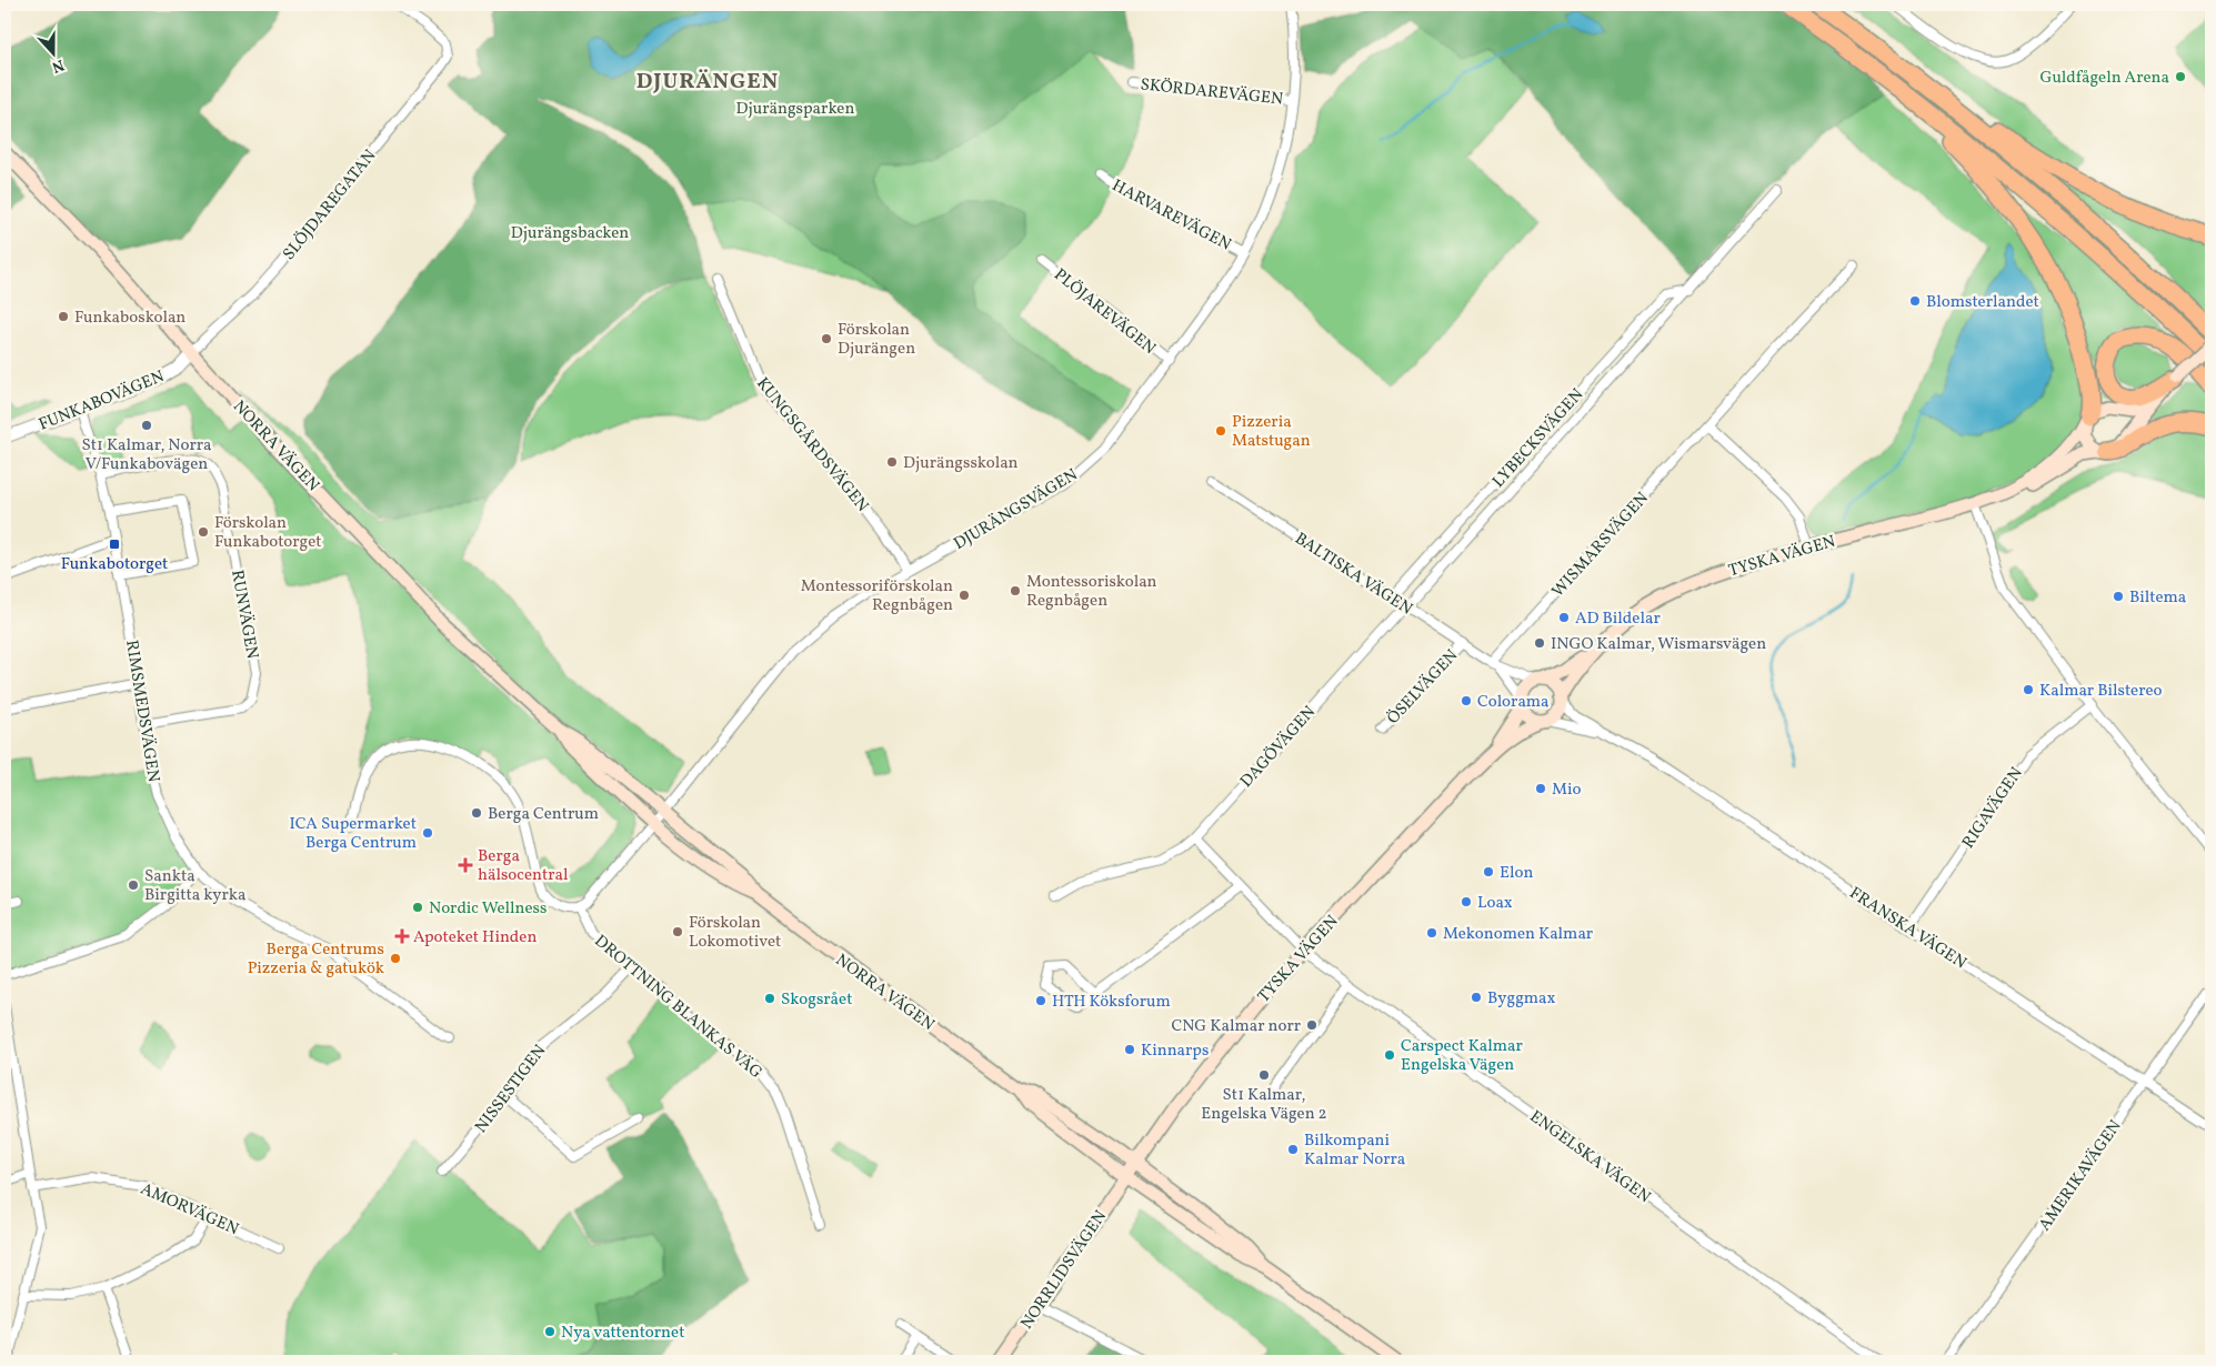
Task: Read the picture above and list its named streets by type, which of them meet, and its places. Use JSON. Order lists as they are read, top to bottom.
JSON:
{
  "streets": {
    "main road": ["NORRA VÄGEN", "TYSKA VÄGEN", "NORRLIDSVÄGEN"],
    "street": [
      "SKÖRDAREVÄGEN",
      "SLÖJDAREGATAN",
      "HARVAREVÄGEN",
      "PLÖJAREVÄGEN",
      "FUNKABOVÄGEN",
      "LYBECKSVÄGEN",
      "KUNGSGÅRDSVÄGEN",
      "DJURÄNGSVÄGEN",
      "WISMARSVÄGEN",
      "BALTISKA VÄGEN",
      "RUNVÄGEN",
      "ÖSELVÄGEN",
      "RIMSMEDSVÄGEN",
      "DAGÖVÄGEN",
      "RIGAVÄGEN",
      "FRANSKA VÄGEN",
      "DROTTNING BLANKAS VÄG",
      "NISSESTIGEN",
      "ENGELSKA VÄGEN",
      "AMERIKAVÄGEN",
      "AMORVÄGEN"
    ]
  },
  "crossings": [
    ["SKÖRDAREVÄGEN", "DJURÄNGSVÄGEN"],
    ["SLÖJDAREGATAN", "FUNKABOVÄGEN"],
    ["SLÖJDAREGATAN", "NORRA VÄGEN"],
    ["HARVAREVÄGEN", "DJURÄNGSVÄGEN"],
    ["PLÖJAREVÄGEN", "DJURÄNGSVÄGEN"],
    ["FUNKABOVÄGEN", "NORRA VÄGEN"],
    ["FUNKABOVÄGEN", "RIMSMEDSVÄGEN"],
    ["LYBECKSVÄGEN", "BALTISKA VÄGEN"],
    ["LYBECKSVÄGEN", "DAGÖVÄGEN"],
    ["KUNGSGÅRDSVÄGEN", "DJURÄNGSVÄGEN"],
    ["NORRA VÄGEN", "DJURÄNGSVÄGEN"],
    ["NORRA VÄGEN", "TYSKA VÄGEN"],
    ["NORRA VÄGEN", "NORRLIDSVÄGEN"],
    ["WISMARSVÄGEN", "BALTISKA VÄGEN"],
    ["TYSKA VÄGEN", "BALTISKA VÄGEN"],
    ["TYSKA VÄGEN", "FRANSKA VÄGEN"],
    ["TYSKA VÄGEN", "ENGELSKA VÄGEN"],
    ["TYSKA VÄGEN", "NORRLIDSVÄGEN"],
    ["BALTISKA VÄGEN", "ÖSELVÄGEN"],
    ["BALTISKA VÄGEN", "DAGÖVÄGEN"],
    ["BALTISKA VÄGEN", "FRANSKA VÄGEN"],
    ["RUNVÄGEN", "RIMSMEDSVÄGEN"],
    ["RIGAVÄGEN", "FRANSKA VÄGEN"],
    ["FRANSKA VÄGEN", "AMERIKAVÄGEN"],
    ["DROTTNING BLANKAS VÄG", "NISSESTIGEN"]
  ],
  "districts": ["DJURÄNGEN"],
  "parks": ["Djurängsparken", "Djurängsbacken"],
  "places": {
    "other": [
      "Guldfågeln Arena",
      "Blomsterlandet",
      "Funkaboskolan",
      "Förskolan Djurängen",
      "St1 Kalmar, Norra V/Funkabovägen",
      "Pizzeria Matstugan",
      "Djurängsskolan",
      "Förskolan Funkabotorget",
      "Montessoriskolan Regnbågen",
      "Montessoriförskolan Regnbågen",
      "Biltema",
      "AD Bildelar",
      "INGO Kalmar, Wismarsvägen",
      "Kalmar Bilstereo",
      "Colorama",
      "Mio",
      "Berga Centrum",
      "ICA Supermarket Berga Centrum",
      "Elon",
      "Sankta Birgitta kyrka",
      "Loax",
      "Nordic Wellness",
      "Förskolan Lokomotivet",
      "Mekonomen Kalmar",
      "Berga Centrums Pizzeria & gatukök",
      "Byggmax",
      "Skogsrået",
      "HTH Köksforum",
      "CNG Kalmar norr",
      "Kinnarps",
      "Carspect Kalmar Engelska Vägen",
      "St1 Kalmar, Engelska Vägen 2",
      "Bilkompani Kalmar Norra",
      "Nya vattentornet"
    ],
    "transit": ["Funkabotorget"],
    "health": ["Berga hälsocentral", "Apoteket Hinden"]
  },
  "north": "bottom"
}
